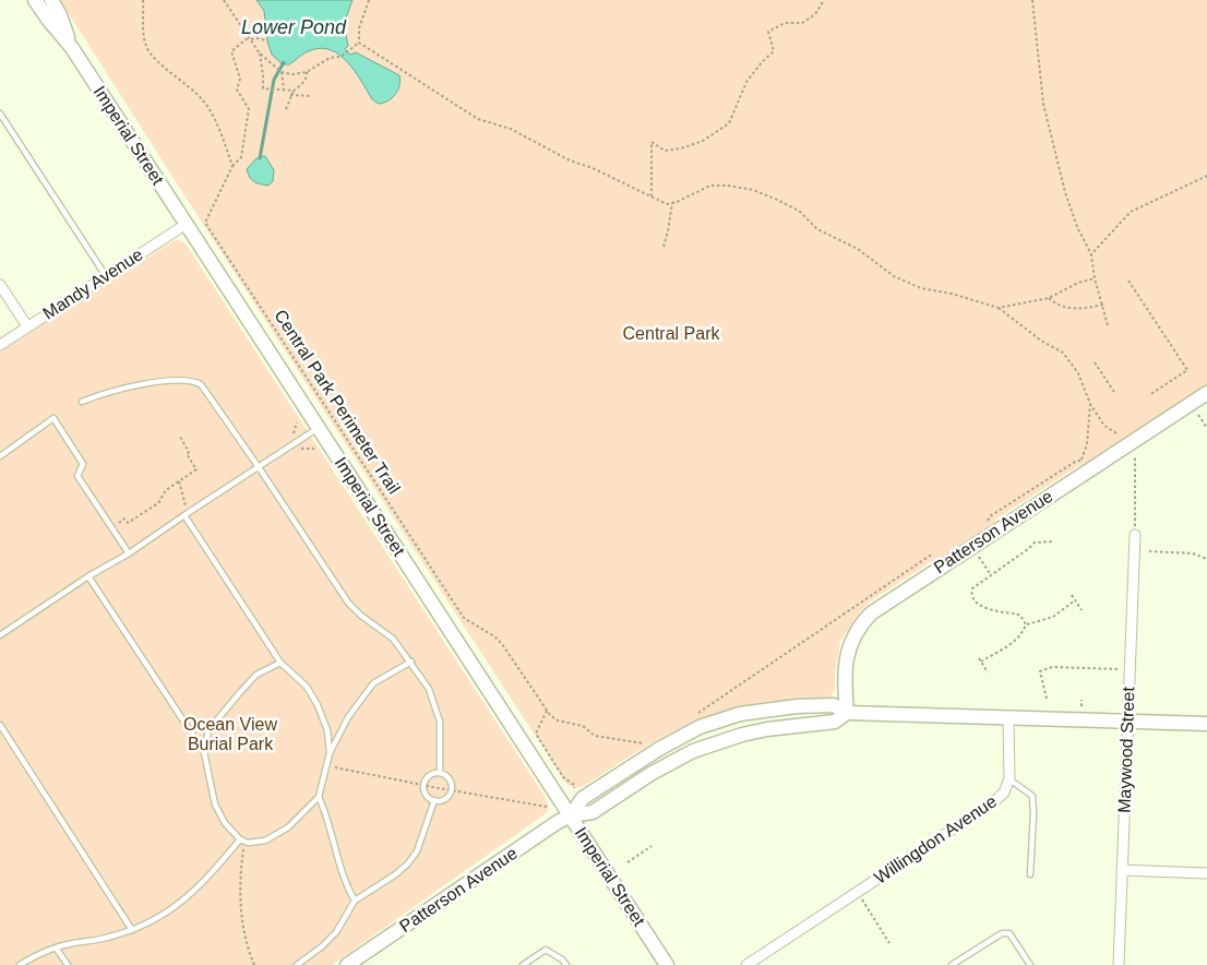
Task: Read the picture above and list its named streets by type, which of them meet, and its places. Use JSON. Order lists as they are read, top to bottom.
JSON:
{
  "streets": {
    "main road": ["Imperial Street", "Patterson Avenue"],
    "street": ["Mandy Avenue", "Maywood Street", "Willingdon Avenue"],
    "path": ["Central Park Perimeter Trail"]
  },
  "crossings": [
    ["Imperial Street", "Mandy Avenue"],
    ["Imperial Street", "Patterson Avenue"]
  ],
  "water": ["Lower Pond"],
  "parks": ["Central Park", "Ocean View Burial Park"]
}
